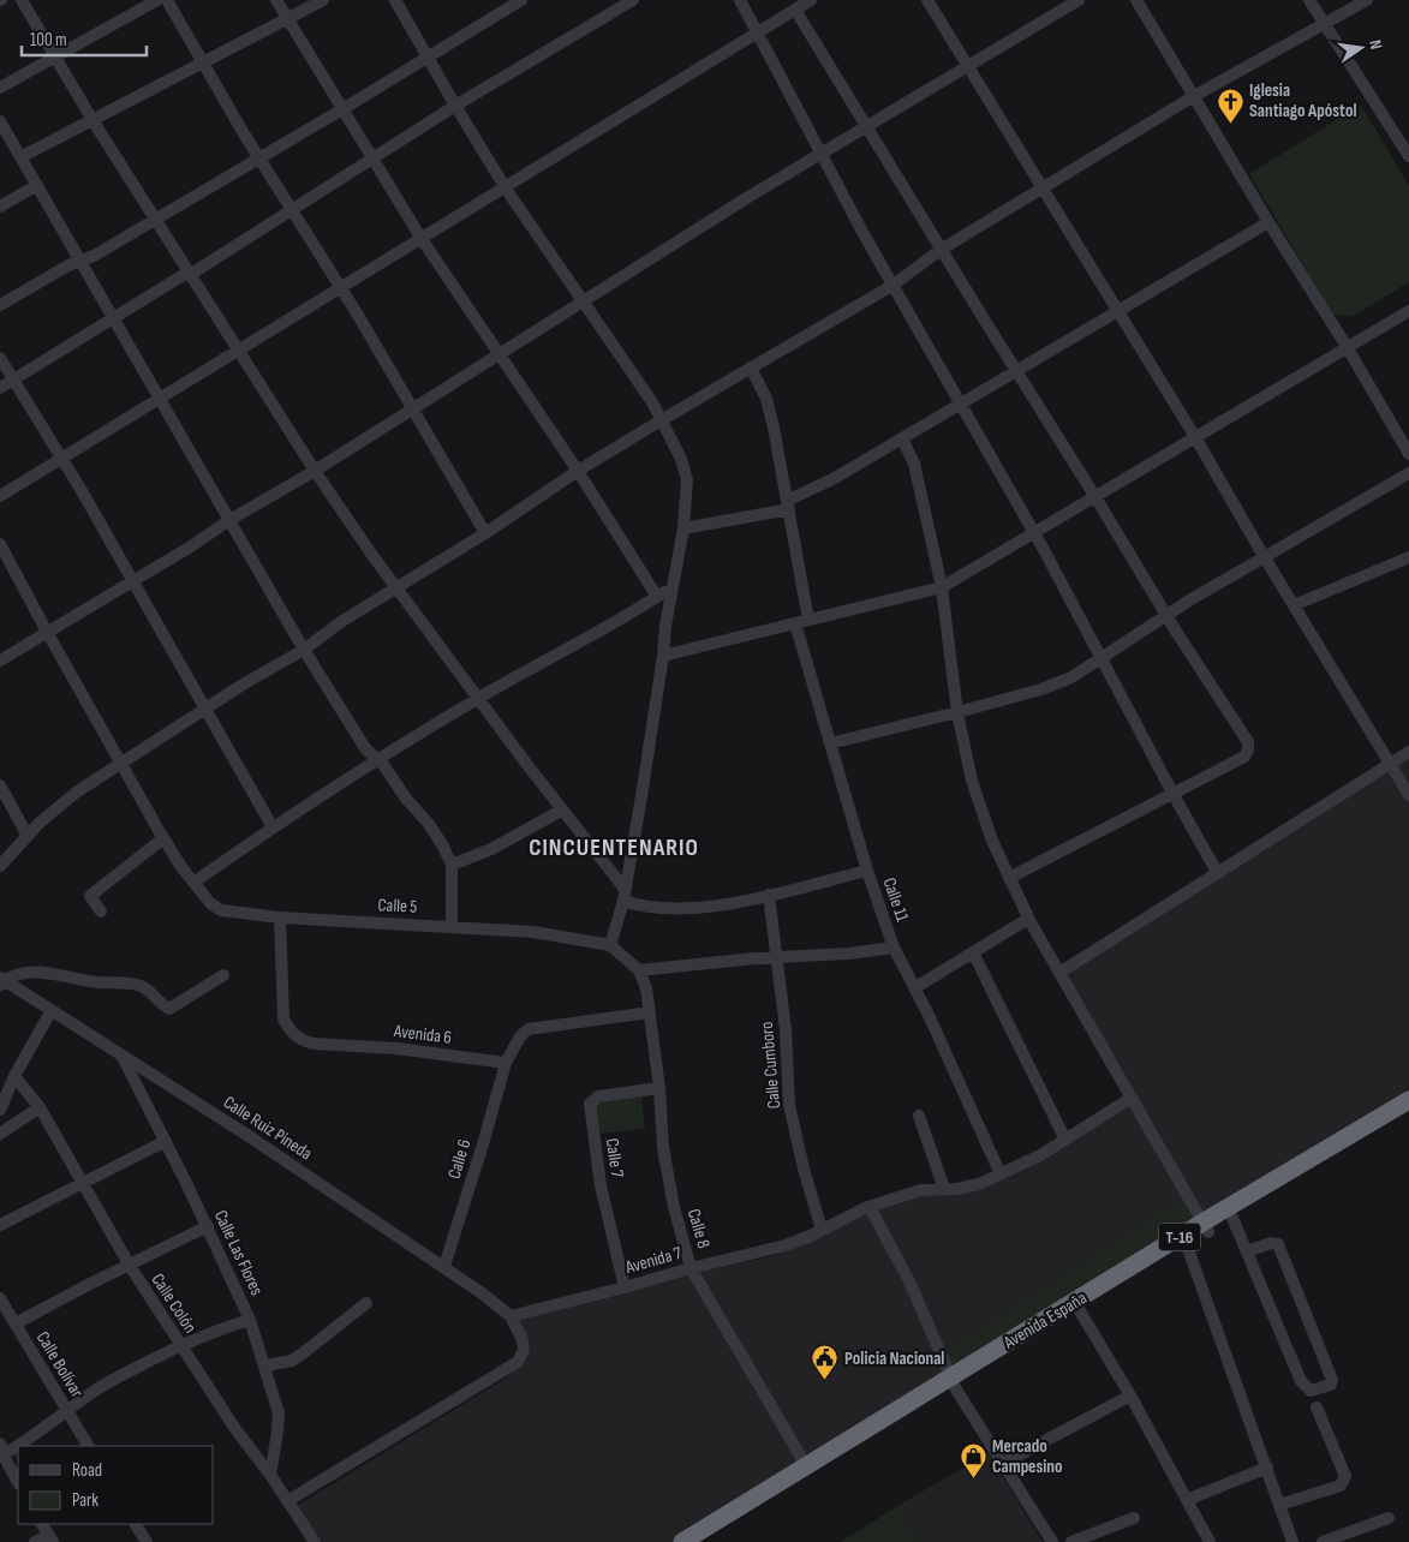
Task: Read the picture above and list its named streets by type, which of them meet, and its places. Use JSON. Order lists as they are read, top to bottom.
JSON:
{
  "streets": {
    "highway": ["T-16", "Avenida España"],
    "street": [
      "Calle 11",
      "Calle 5",
      "Avenida 6",
      "Calle Cumboro",
      "Calle Ruiz Pineda",
      "Calle 7",
      "Calle 6",
      "Calle 8",
      "Calle Las Flores",
      "Avenida 7",
      "Calle Colón",
      "Calle Bolívar"
    ]
  },
  "crossings": [
    ["Calle 11", "Avenida 7"],
    ["Calle 5", "Avenida 6"],
    ["Avenida 6", "Calle 6"],
    ["Calle Cumboro", "Avenida 7"],
    ["Calle Ruiz Pineda", "Calle 6"],
    ["Calle Ruiz Pineda", "Calle Las Flores"],
    ["Calle Ruiz Pineda", "Avenida 7"],
    ["Calle 7", "Calle 8"],
    ["Calle 7", "Avenida 7"],
    ["Calle 8", "Avenida 7"],
    ["Calle 8", "Avenida España"],
    ["Calle Las Flores", "Calle Colón"]
  ],
  "districts": ["CINCUENTENARIO"],
  "places": {
    "church": ["Iglesia Santiago Apóstol"],
    "public building": ["Policia Nacional"],
    "shop": ["Mercado Campesino"]
  },
  "legend": ["Road", "Park"],
  "scale_bar": "100 m",
  "north": "right"
}
